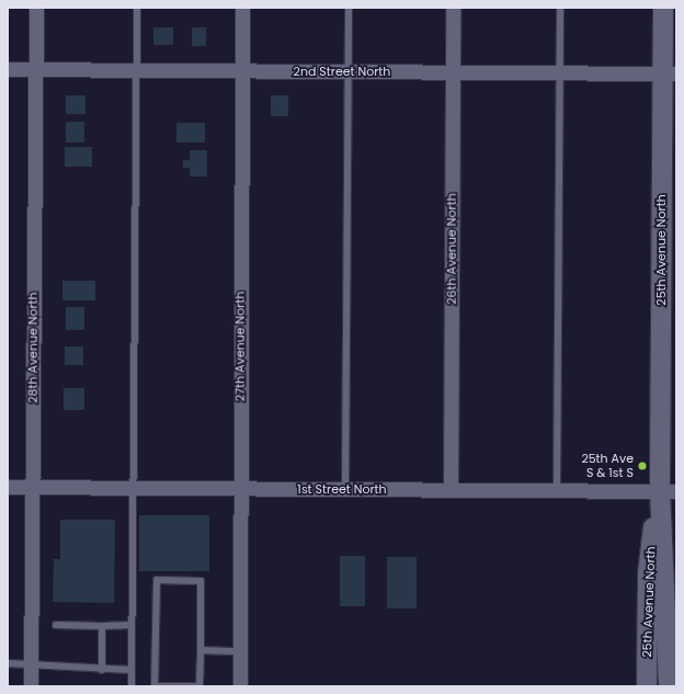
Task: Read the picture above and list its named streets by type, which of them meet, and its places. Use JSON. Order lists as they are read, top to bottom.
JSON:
{
  "streets": {
    "street": [
      "2nd Street North",
      "26th Avenue North",
      "25th Avenue North",
      "27th Avenue North",
      "28th Avenue North",
      "1st Street North"
    ]
  },
  "crossings": [
    ["2nd Street North", "26th Avenue North"],
    ["2nd Street North", "25th Avenue North"],
    ["2nd Street North", "27th Avenue North"],
    ["2nd Street North", "28th Avenue North"],
    ["26th Avenue North", "1st Street North"],
    ["25th Avenue North", "1st Street North"],
    ["27th Avenue North", "1st Street North"],
    ["28th Avenue North", "1st Street North"]
  ],
  "places": ["25th Ave S & 1st S"]
}
